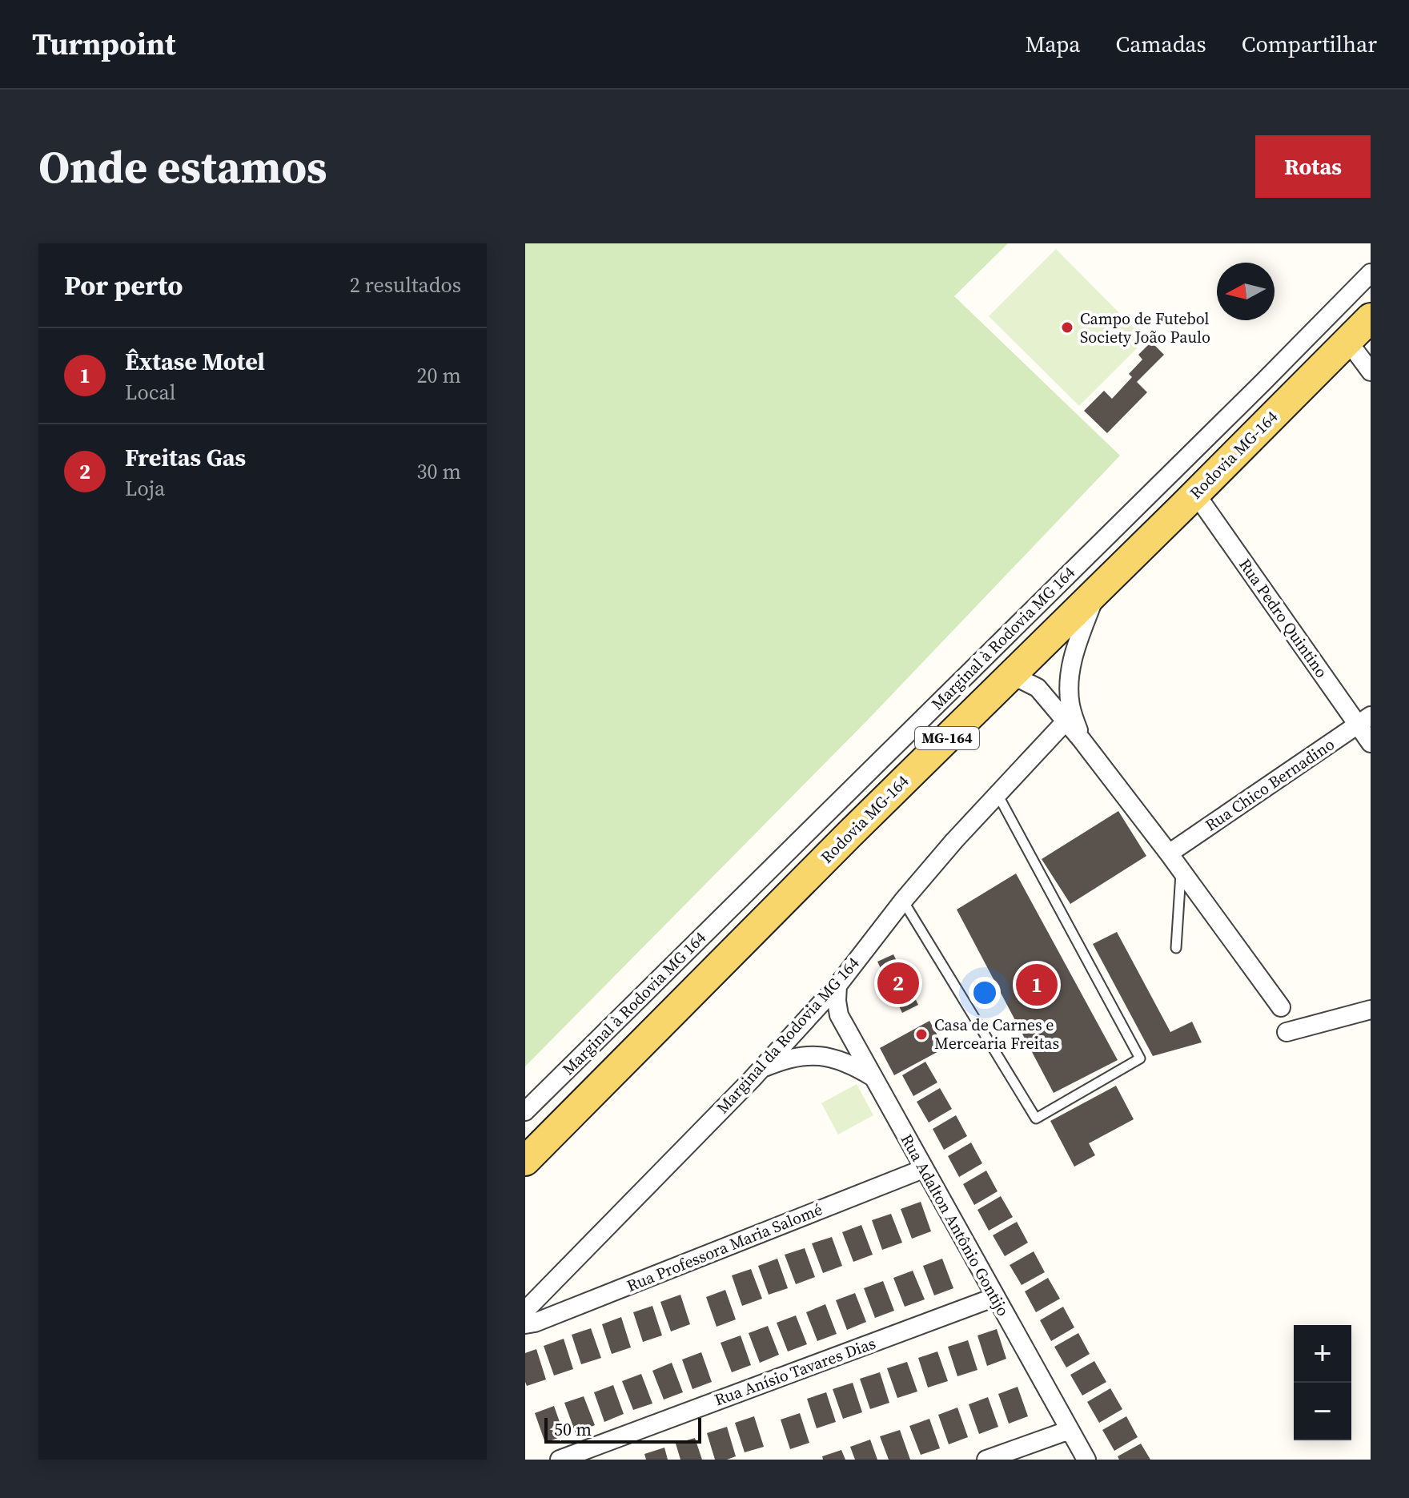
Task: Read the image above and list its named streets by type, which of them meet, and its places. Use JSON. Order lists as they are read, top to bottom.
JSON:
{
  "streets": {
    "main road": ["Rodovia MG-164", "MG-164"],
    "street": [
      "Rua Pedro Quintino",
      "Marginal à Rodovia MG 164",
      "Rua Chico Bernadino",
      "Marginal da Rodovia MG 164",
      "Rua Adalton Antônio Gontijo",
      "Rua Professora Maria Salomé",
      "Rua Anísio Tavares Dias"
    ]
  },
  "crossings": [
    ["Rodovia MG-164", "Rua Pedro Quintino"],
    ["Rua Pedro Quintino", "Rua Chico Bernadino"],
    ["Marginal da Rodovia MG 164", "Rua Adalton Antônio Gontijo"],
    ["Rua Adalton Antônio Gontijo", "Rua Professora Maria Salomé"],
    ["Rua Adalton Antônio Gontijo", "Rua Anísio Tavares Dias"]
  ],
  "places": ["Campo de Futebol Society João Paulo", "Casa de Carnes e Mercearia Freitas"],
  "scale_bar": "50 m",
  "north": "left",
  "page": {
    "header": "Turnpoint",
    "nav": ["Mapa", "Camadas", "Compartilhar"],
    "buttons": "Rotas",
    "title": "Onde estamos",
    "heading": ["Por perto", "2 resultados"],
    "list": [
      {
        "mark": "1",
        "name": "Êxtase Motel",
        "note": "Local",
        "value": "20 m"
      },
      {
        "mark": "2",
        "name": "Freitas Gas",
        "note": "Loja",
        "value": "30 m"
      }
    ],
    "pins": ["2", "1"],
    "map_buttons": ["+", "−"],
    "scale": "50 m"
  }
}
